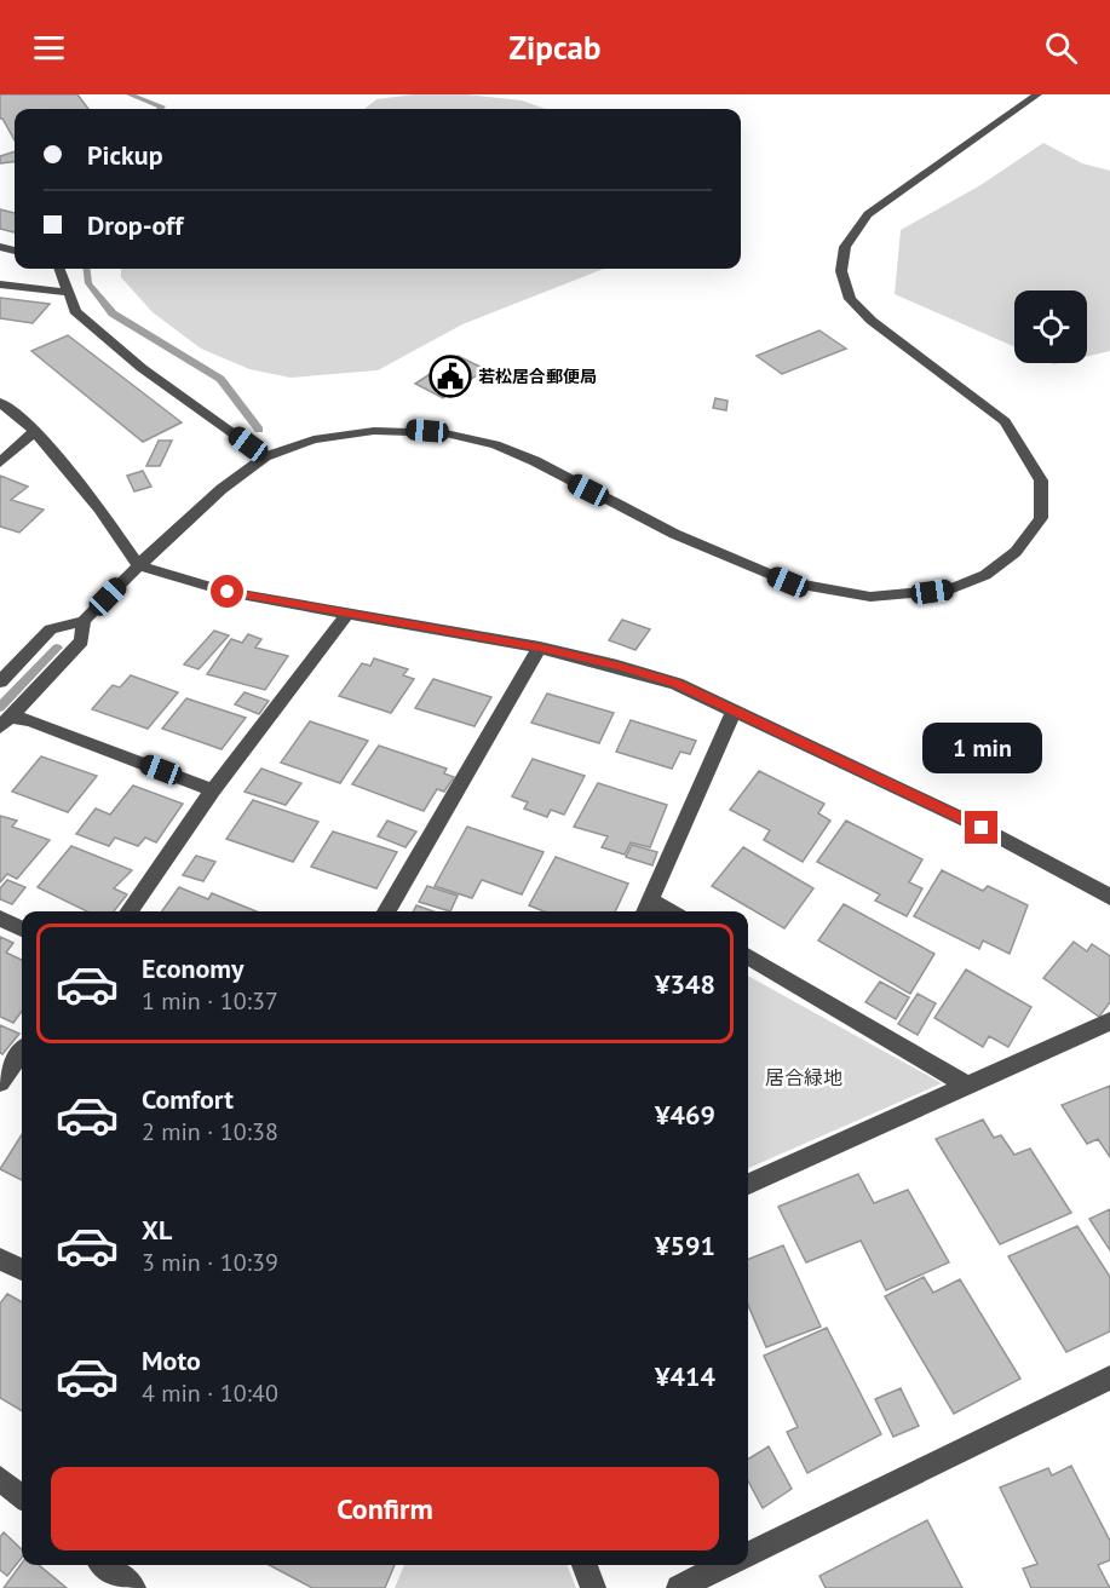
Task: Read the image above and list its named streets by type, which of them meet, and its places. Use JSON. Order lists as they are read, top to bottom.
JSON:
{
  "parks": ["居合緑地"],
  "places": {
    "public building": ["若松居合郵便局"]
  },
  "page": {
    "header": "Zipcab",
    "banner": ["Pickup", "Drop-off"],
    "bubble": "1 min",
    "list": [
      {
        "name": "Economy",
        "note": "1 min · 10:37",
        "value": "¥348"
      },
      {
        "name": "Comfort",
        "note": "2 min · 10:38",
        "value": "¥469"
      },
      {
        "name": "XL",
        "note": "3 min · 10:39",
        "value": "¥591"
      },
      {
        "name": "Moto",
        "note": "4 min · 10:40",
        "value": "¥414"
      }
    ],
    "buttons": "Confirm"
  }
}
